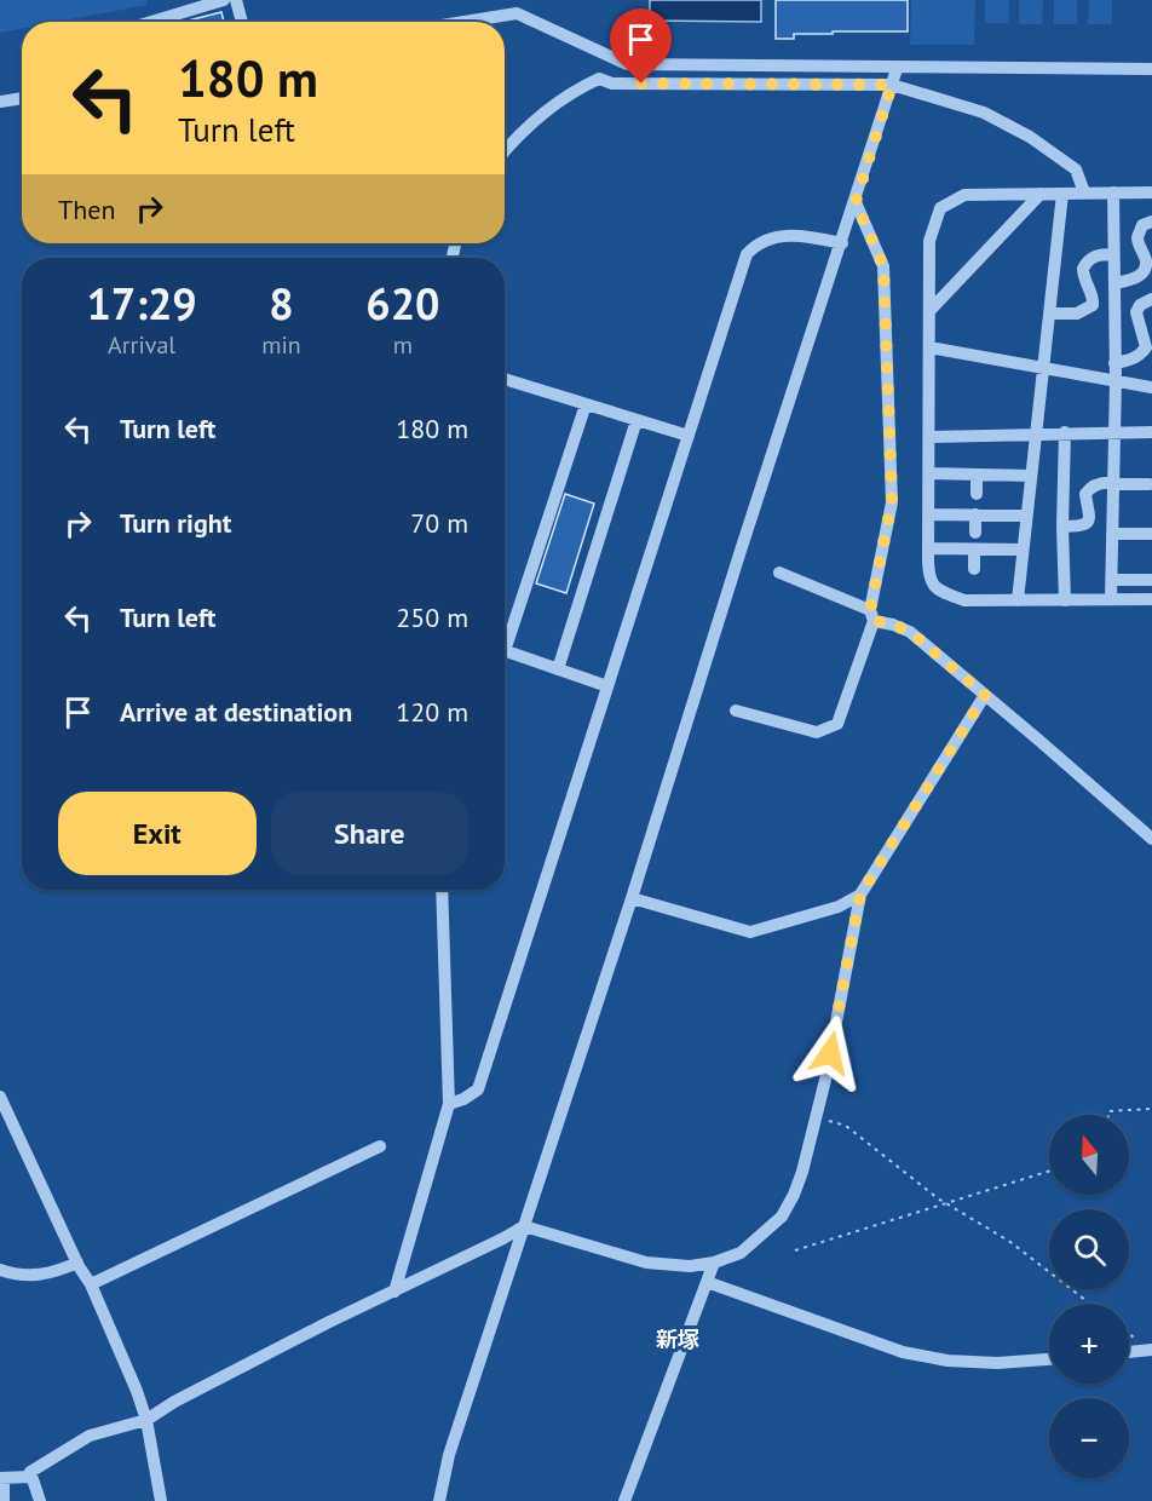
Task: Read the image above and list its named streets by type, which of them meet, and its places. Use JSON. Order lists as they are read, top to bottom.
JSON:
{
  "districts": ["新塚"],
  "north": "top",
  "page": {
    "turn": ["180 m", "Turn left"],
    "then": "Then",
    "eta": [
      "17:29",
      "Arrival",
      "8",
      "min",
      "620",
      "m"
    ],
    "list": [
      {
        "name": "Turn left",
        "value": "180 m"
      },
      {
        "name": "Turn right",
        "value": "70 m"
      },
      {
        "name": "Turn left",
        "value": "250 m"
      },
      {
        "name": "Arrive at destination",
        "value": "120 m"
      }
    ],
    "buttons": ["Exit", "Share"],
    "map_buttons": ["+", "−"]
  }
}
